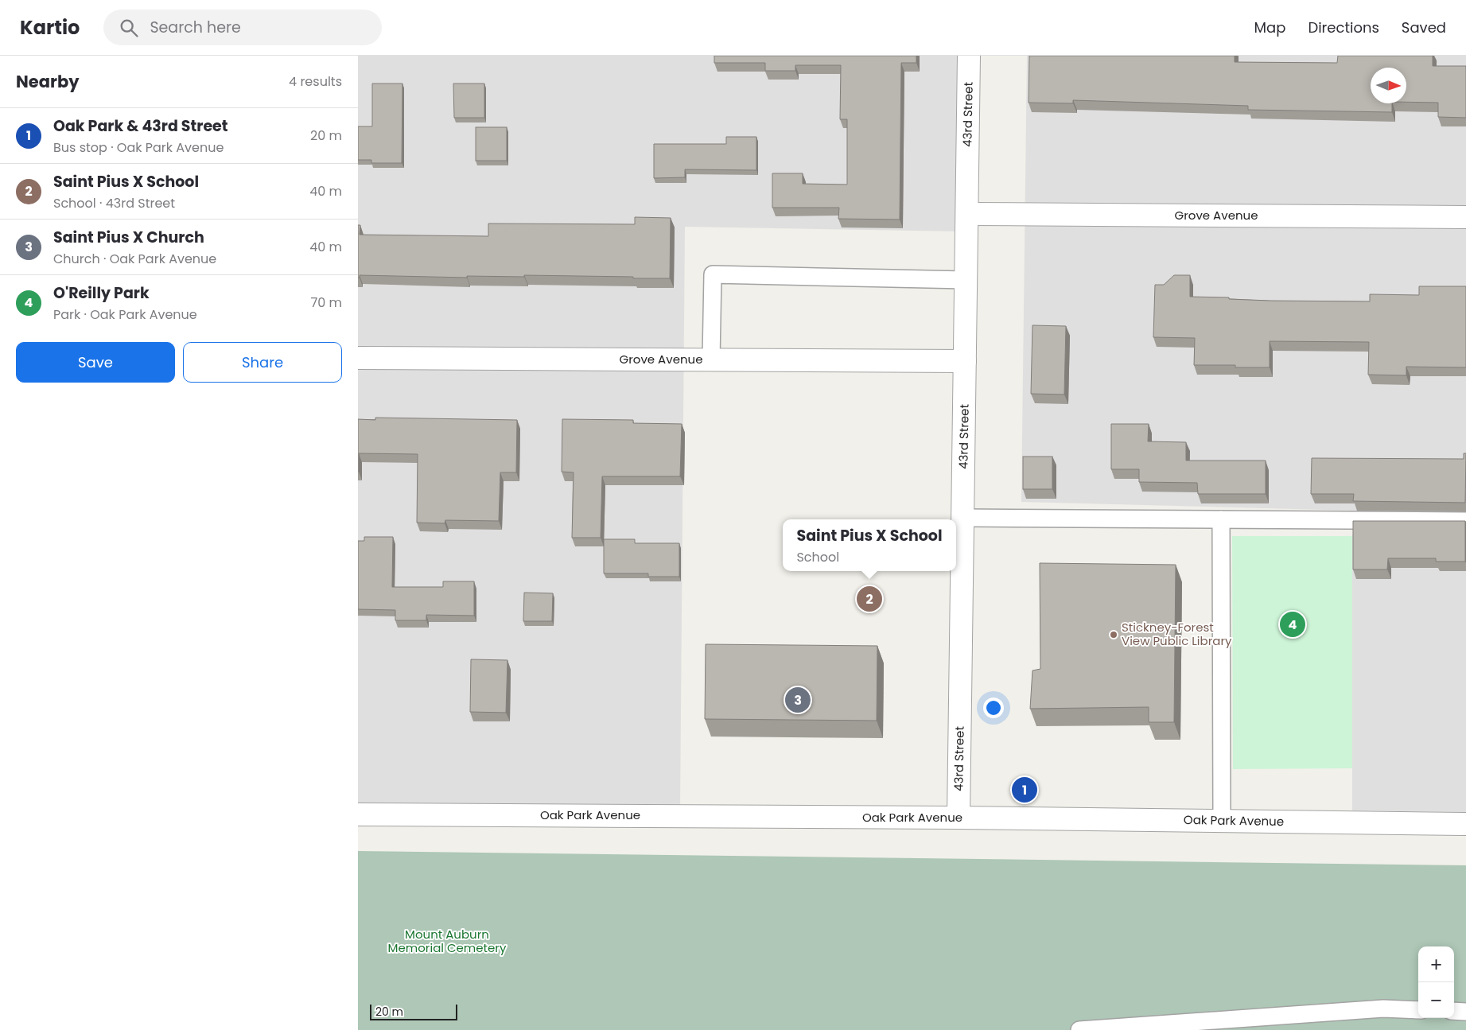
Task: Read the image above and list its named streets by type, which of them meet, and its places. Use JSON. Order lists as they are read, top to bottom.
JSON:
{
  "streets": {
    "street": ["43rd Street", "Grove Avenue", "Oak Park Avenue"]
  },
  "crossings": [
    ["43rd Street", "Grove Avenue"],
    ["43rd Street", "Oak Park Avenue"]
  ],
  "parks": ["Mount Auburn Memorial Cemetery"],
  "places": ["Stickney-Forest View Public Library"],
  "scale_bar": "20 m",
  "north": "right",
  "page": {
    "header": "Kartio",
    "search": "Search here",
    "nav": ["Map", "Directions", "Saved"],
    "heading": ["Nearby", "4 results"],
    "list": [
      {
        "mark": "1",
        "name": "Oak Park & 43rd Street",
        "note": "Bus stop · Oak Park Avenue",
        "value": "20 m"
      },
      {
        "mark": "2",
        "name": "Saint Pius X School",
        "note": "School · 43rd Street",
        "value": "40 m"
      },
      {
        "mark": "3",
        "name": "Saint Pius X Church",
        "note": "Church · Oak Park Avenue",
        "value": "40 m"
      },
      {
        "mark": "4",
        "name": "O'Reilly Park",
        "note": "Park · Oak Park Avenue",
        "value": "70 m"
      }
    ],
    "buttons": ["Save", "Share"],
    "popup": ["Saint Pius X School", "School"],
    "pins": [
      "2",
      "4",
      "3",
      "1"
    ],
    "map_buttons": ["+", "−"],
    "scale": "20 m"
  }
}
